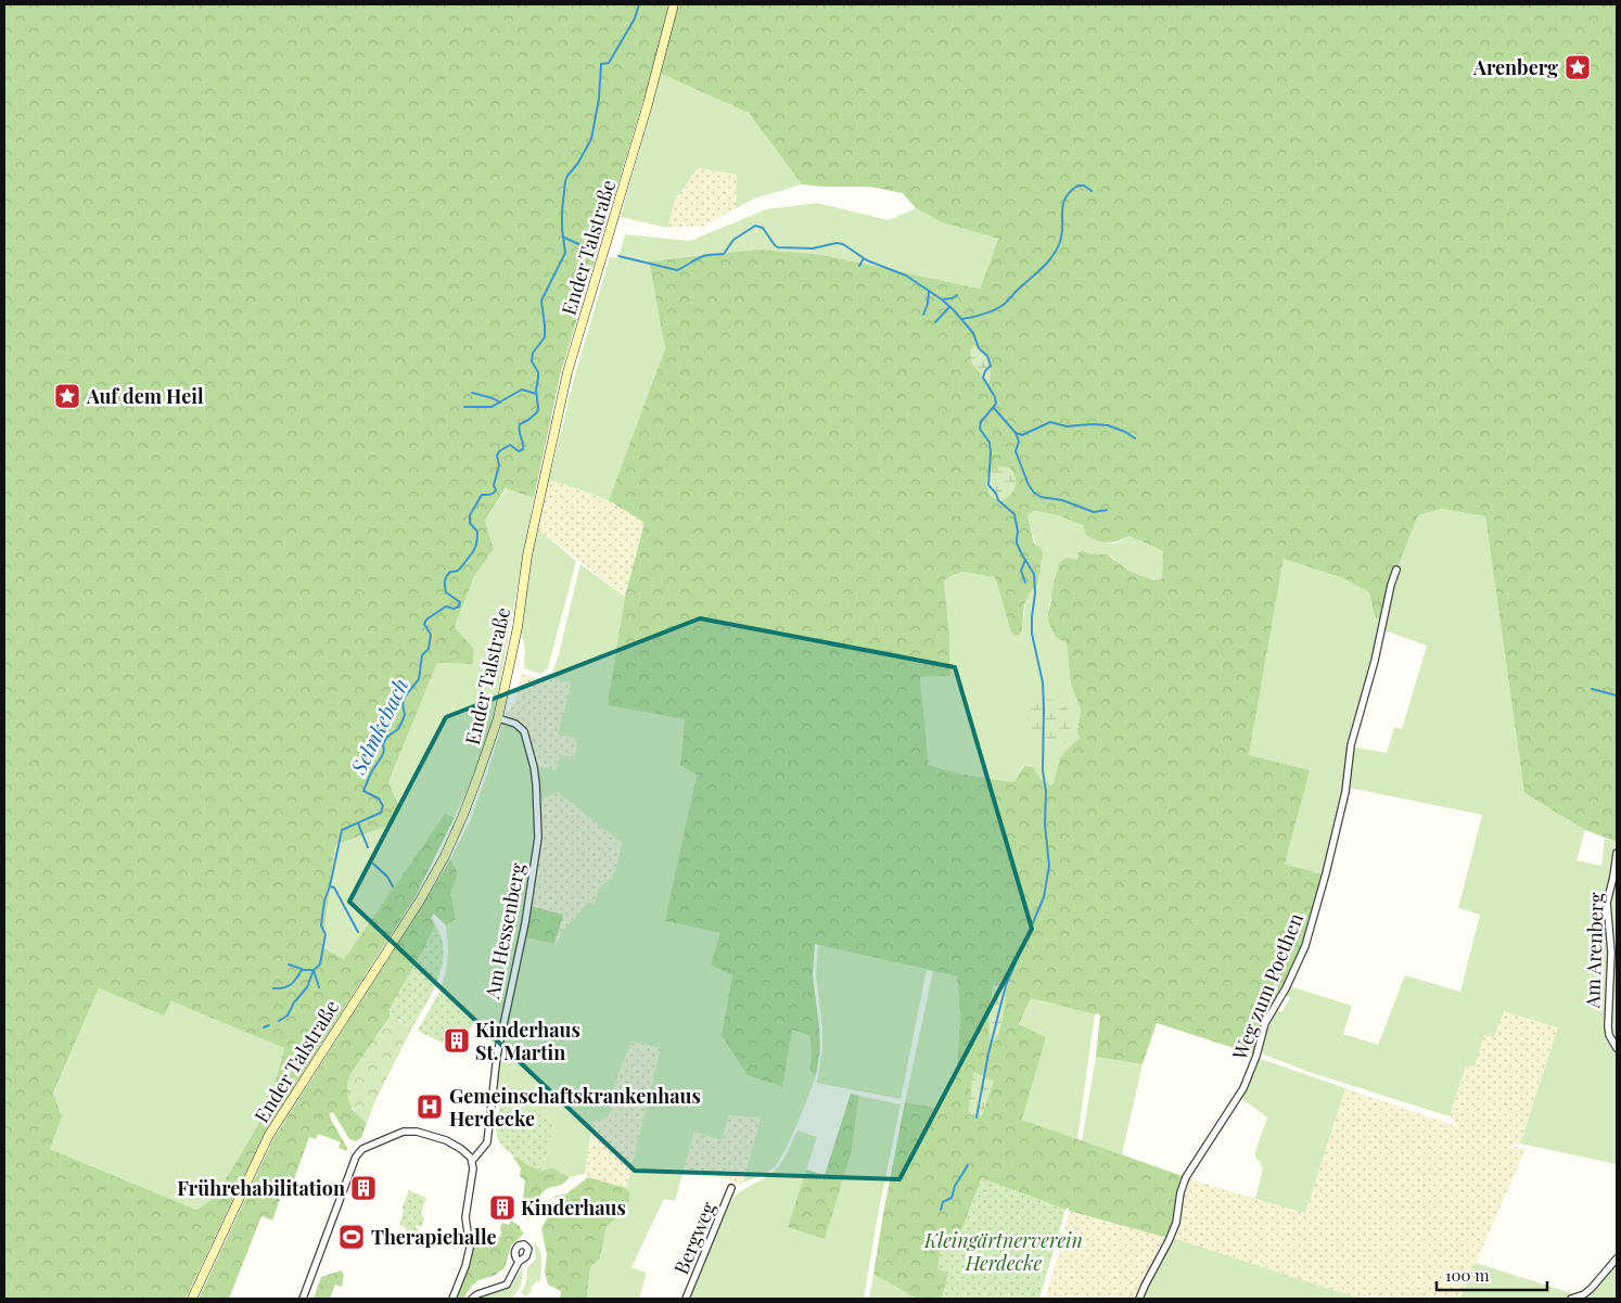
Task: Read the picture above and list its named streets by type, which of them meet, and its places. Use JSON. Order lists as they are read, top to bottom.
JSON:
{
  "streets": {
    "main road": ["Ender Talstraße"],
    "street": [
      "Am Hessenberg",
      "Am Arenberg",
      "Weg zum Poethen",
      "Bergweg"
    ]
  },
  "crossings": [
    ["Ender Talstraße", "Am Hessenberg"]
  ],
  "water": ["Selmkebach"],
  "parks": ["Kleingärtnerverein Herdecke"],
  "places": {
    "place": ["Arenberg", "Auf dem Heil"],
    "building": ["Kinderhaus St. Martin", "Frührehabilitation", "Kinderhaus"],
    "hospital": ["Gemeinschaftskrankenhaus Herdecke"],
    "sports": ["Therapiehalle"]
  },
  "scale_bar": "100 m"
}
